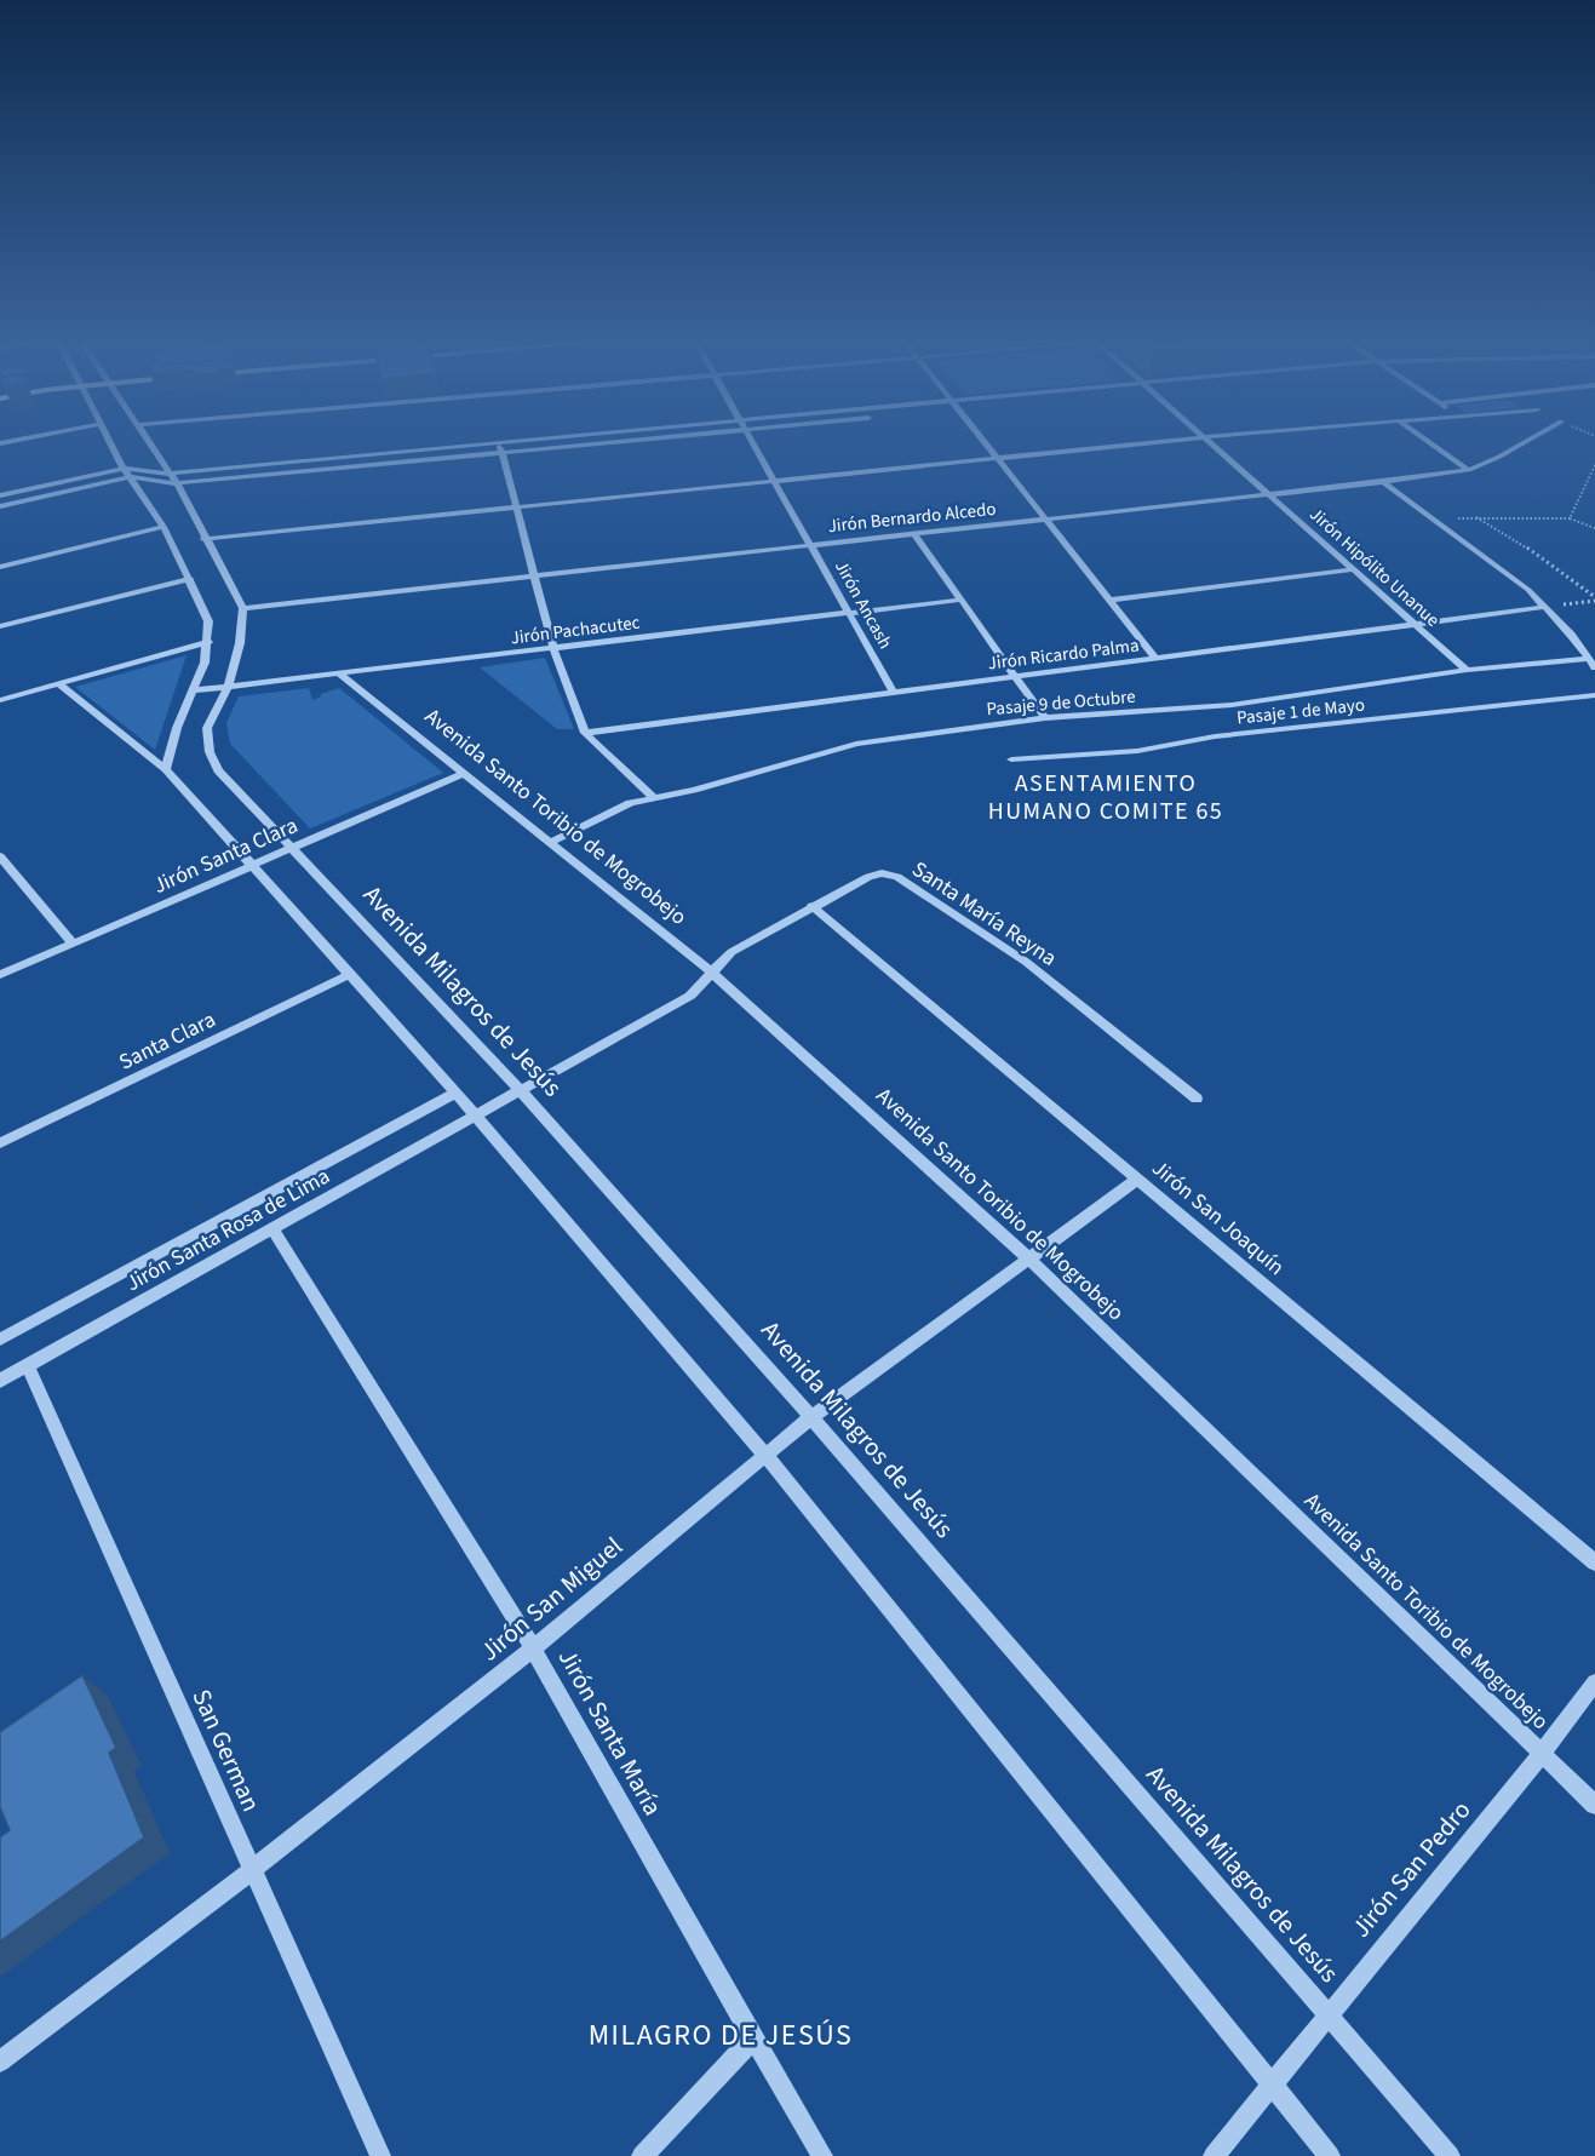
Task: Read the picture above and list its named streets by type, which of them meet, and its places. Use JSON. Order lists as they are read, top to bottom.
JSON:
{
  "streets": {
    "street": [
      "Jirón Bernardo Alcedo",
      "Jirón Hipólito Unanue",
      "Jirón Ancash",
      "Jirón Pachacutec",
      "Jirón Ricardo Palma",
      "Pasaje 9 de Octubre",
      "Pasaje 1 de Mayo",
      "Avenida Santo Toribio de Mogrobejo",
      "Jirón Santa Clara",
      "Santa María Reyna",
      "Avenida Milagros de Jesús",
      "Santa Clara",
      "Jirón San Joaquín",
      "Jirón Santa Rosa de Lima",
      "Jirón San Miguel",
      "Jirón Santa María",
      "San German",
      "Jirón San Pedro"
    ]
  },
  "crossings": [
    ["Jirón Bernardo Alcedo", "Jirón Hipólito Unanue"],
    ["Jirón Bernardo Alcedo", "Jirón Ancash"],
    ["Jirón Hipólito Unanue", "Jirón Ricardo Palma"],
    ["Jirón Hipólito Unanue", "Pasaje 9 de Octubre"],
    ["Jirón Ancash", "Jirón Pachacutec"],
    ["Jirón Ancash", "Jirón Ricardo Palma"],
    ["Jirón Pachacutec", "Avenida Santo Toribio de Mogrobejo"],
    ["Jirón Pachacutec", "Avenida Milagros de Jesús"],
    ["Pasaje 9 de Octubre", "Avenida Santo Toribio de Mogrobejo"],
    ["Avenida Santo Toribio de Mogrobejo", "Jirón Santa Clara"],
    ["Avenida Santo Toribio de Mogrobejo", "Santa María Reyna"],
    ["Avenida Santo Toribio de Mogrobejo", "Jirón San Miguel"],
    ["Avenida Santo Toribio de Mogrobejo", "Jirón San Pedro"],
    ["Jirón Santa Clara", "Avenida Milagros de Jesús"],
    ["Santa María Reyna", "Avenida Milagros de Jesús"],
    ["Santa María Reyna", "Jirón San Joaquín"],
    ["Santa María Reyna", "Jirón Santa Rosa de Lima"],
    ["Avenida Milagros de Jesús", "Jirón San Miguel"],
    ["Avenida Milagros de Jesús", "Jirón San Pedro"],
    ["Jirón San Joaquín", "Jirón San Miguel"],
    ["Jirón Santa Rosa de Lima", "Jirón Santa María"],
    ["Jirón Santa Rosa de Lima", "San German"],
    ["Jirón San Miguel", "Jirón Santa María"],
    ["Jirón San Miguel", "San German"]
  ],
  "districts": ["ASENTAMIENTO HUMANO COMITE 65", "MILAGRO DE JESÚS"]
}
